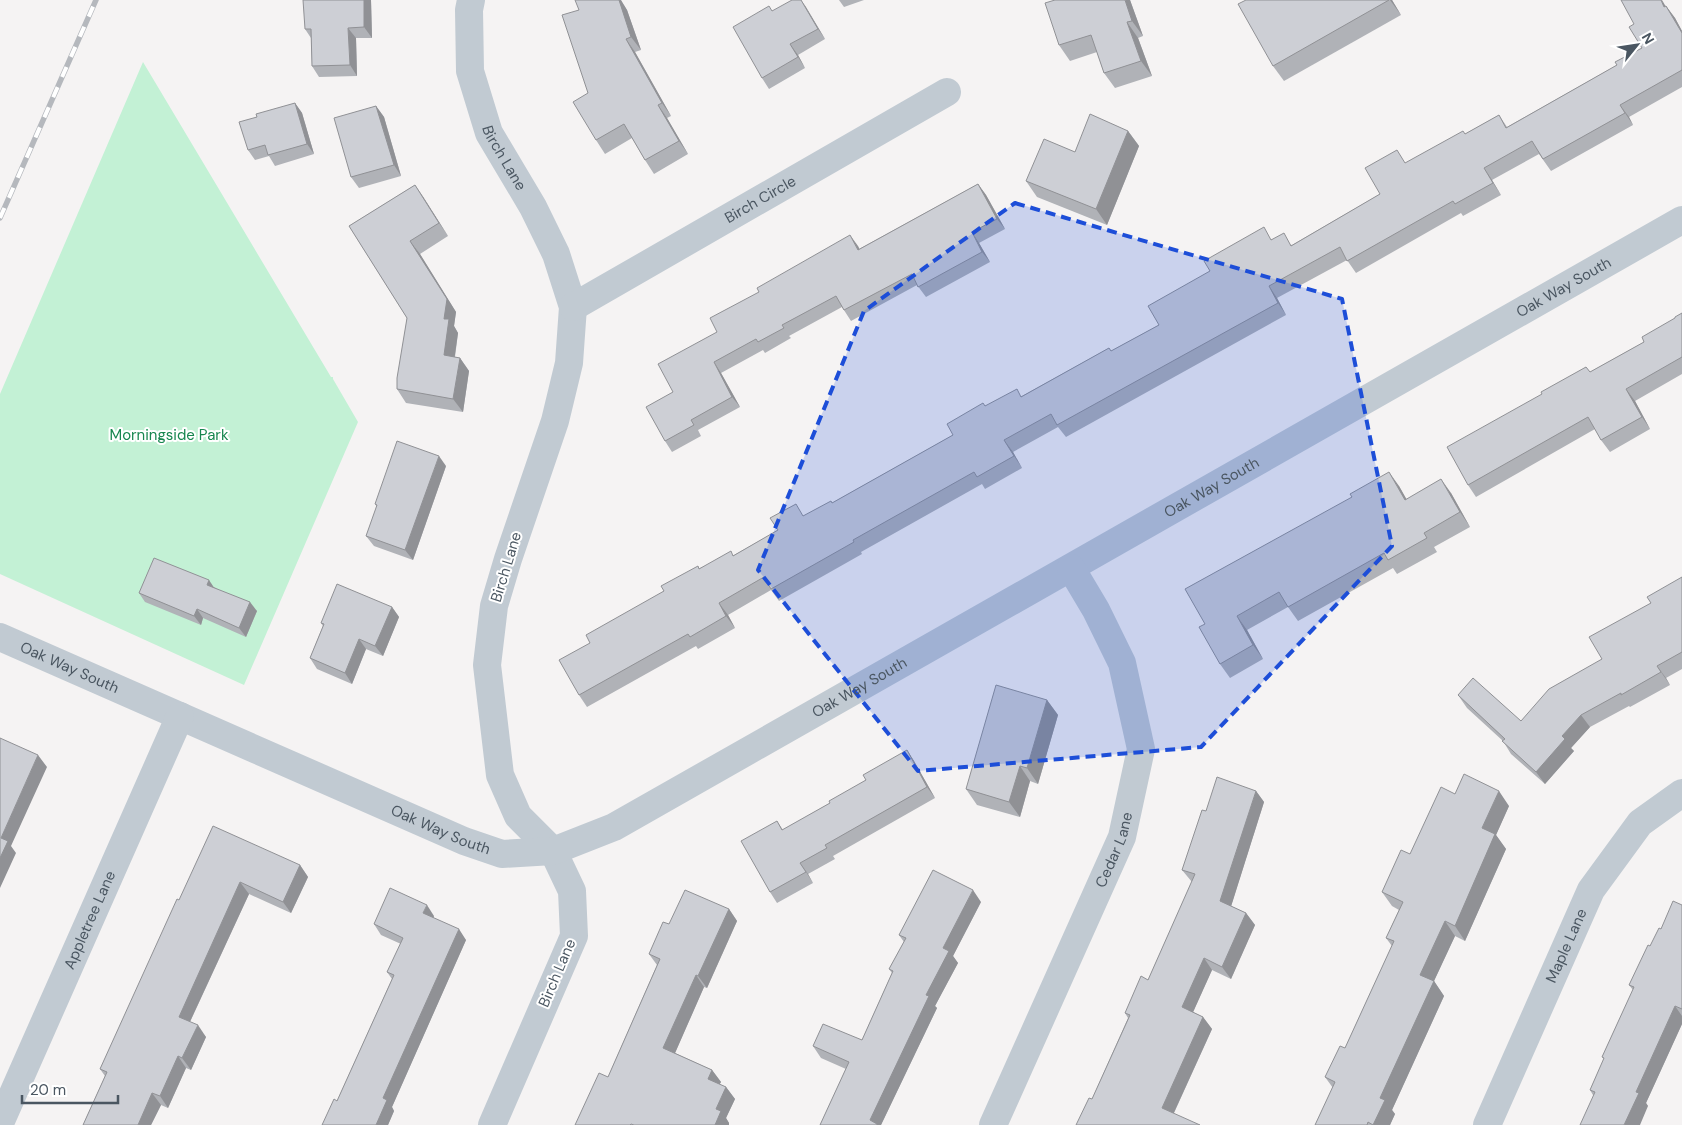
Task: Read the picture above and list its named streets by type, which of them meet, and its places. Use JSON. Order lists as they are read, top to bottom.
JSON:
{
  "streets": {
    "street": [
      "Birch Lane",
      "Birch Circle",
      "Oak Way South",
      "Cedar Lane",
      "Appletree Lane",
      "Maple Lane"
    ]
  },
  "crossings": [
    ["Birch Lane", "Birch Circle"],
    ["Birch Lane", "Oak Way South"],
    ["Oak Way South", "Cedar Lane"],
    ["Oak Way South", "Appletree Lane"]
  ],
  "parks": ["Morningside Park"],
  "scale_bar": "20 m",
  "north": "top right"
}
